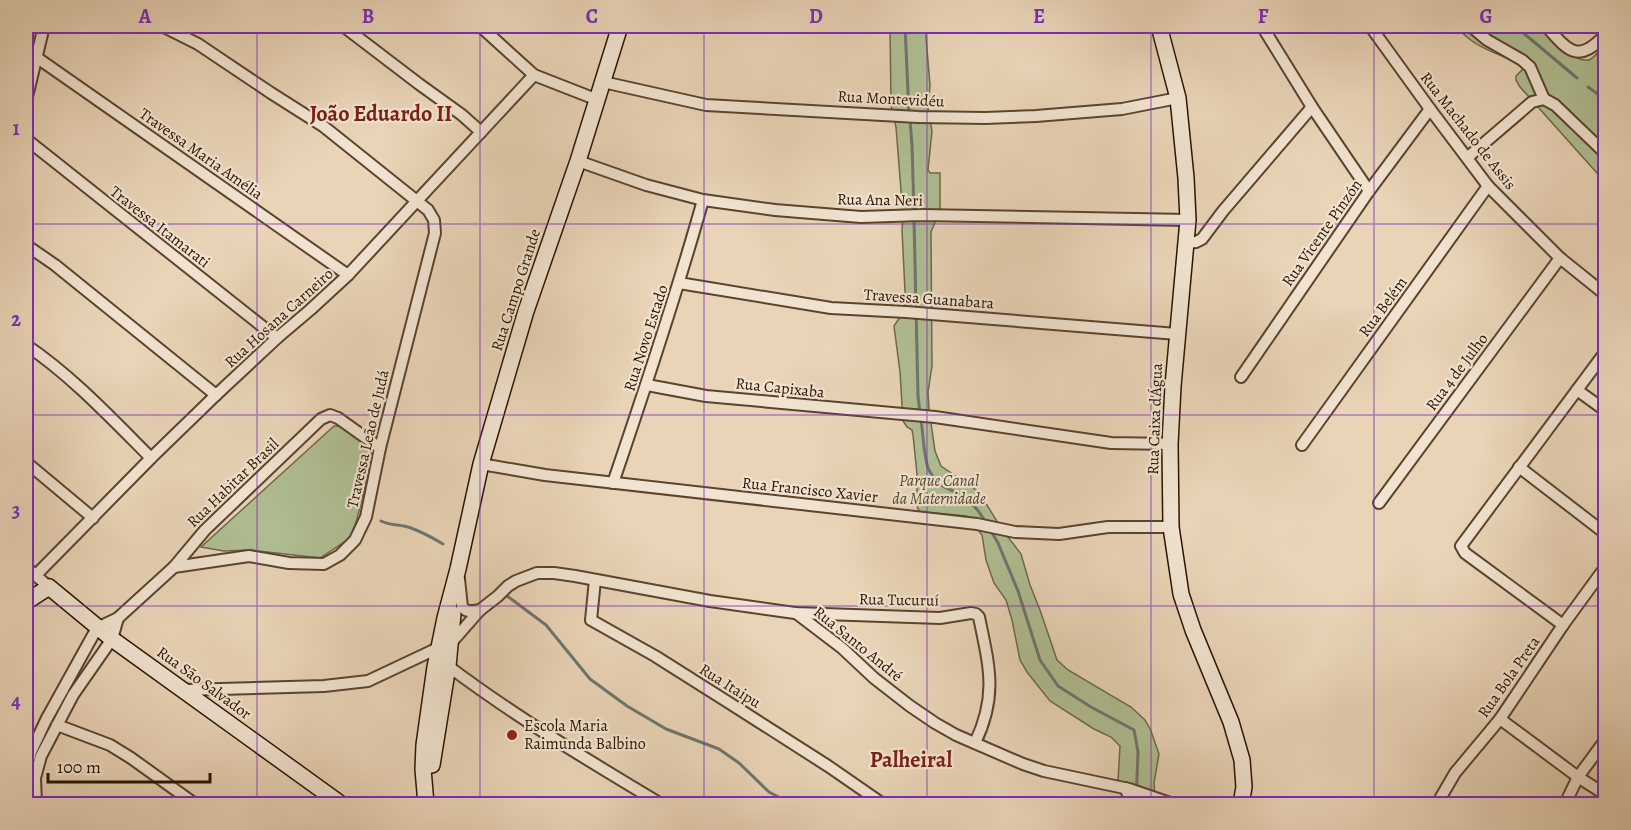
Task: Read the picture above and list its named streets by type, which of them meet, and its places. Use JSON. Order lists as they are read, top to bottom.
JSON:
{
  "streets": {
    "street": [
      "Rua Montevidéu",
      "Rua Machado de Assis",
      "Travessa Maria Amélia",
      "Rua Ana Neri",
      "Travessa Itamarati",
      "Rua Vicente Pinzón",
      "Rua Campo Grande",
      "Travessa Guanabara",
      "Rua Belém",
      "Rua Hosana Carneiro",
      "Rua Novo Estado",
      "Rua 4 de Julho",
      "Rua Capixaba",
      "Rua Caixa d'Água",
      "Travessa Leão de Judá",
      "Rua Habitar Brasil",
      "Rua Francisco Xavier",
      "Rua Tucuruí",
      "Rua Santo André",
      "Rua Bola Preta",
      "Rua São Salvador",
      "Rua Itaipu"
    ]
  },
  "crossings": [
    ["Rua Montevidéu", "Rua Campo Grande"],
    ["Rua Montevidéu", "Rua Caixa d'Água"],
    ["Rua Machado de Assis", "Rua Vicente Pinzón"],
    ["Rua Machado de Assis", "Rua Belém"],
    ["Rua Machado de Assis", "Rua 4 de Julho"],
    ["Travessa Maria Amélia", "Rua Hosana Carneiro"],
    ["Rua Ana Neri", "Rua Campo Grande"],
    ["Rua Ana Neri", "Rua Novo Estado"],
    ["Rua Ana Neri", "Rua Caixa d'Água"],
    ["Travessa Itamarati", "Rua Hosana Carneiro"],
    ["Rua Campo Grande", "Rua Francisco Xavier"],
    ["Rua Campo Grande", "Rua Santo André"],
    ["Travessa Guanabara", "Rua Novo Estado"],
    ["Travessa Guanabara", "Rua Caixa d'Água"],
    ["Rua Hosana Carneiro", "Travessa Leão de Judá"],
    ["Rua Novo Estado", "Rua Capixaba"],
    ["Rua Novo Estado", "Rua Francisco Xavier"],
    ["Rua Capixaba", "Rua Caixa d'Água"],
    ["Rua Caixa d'Água", "Rua Francisco Xavier"],
    ["Travessa Leão de Judá", "Rua Habitar Brasil"],
    ["Rua Habitar Brasil", "Rua São Salvador"],
    ["Rua Tucuruí", "Rua Santo André"],
    ["Rua Santo André", "Rua São Salvador"],
    ["Rua Santo André", "Rua Itaipu"]
  ],
  "districts": ["João Eduardo II", "Palheiral"],
  "parks": ["Parque Canal da Maternidade"],
  "places": ["Escola Maria Raimunda Balbino"],
  "scale_bar": "100 m",
  "grid": {
    "columns": [
      "A",
      "B",
      "C",
      "D",
      "E",
      "F",
      "G"
    ],
    "rows": [
      "1",
      "2",
      "3",
      "4"
    ]
  }
}
